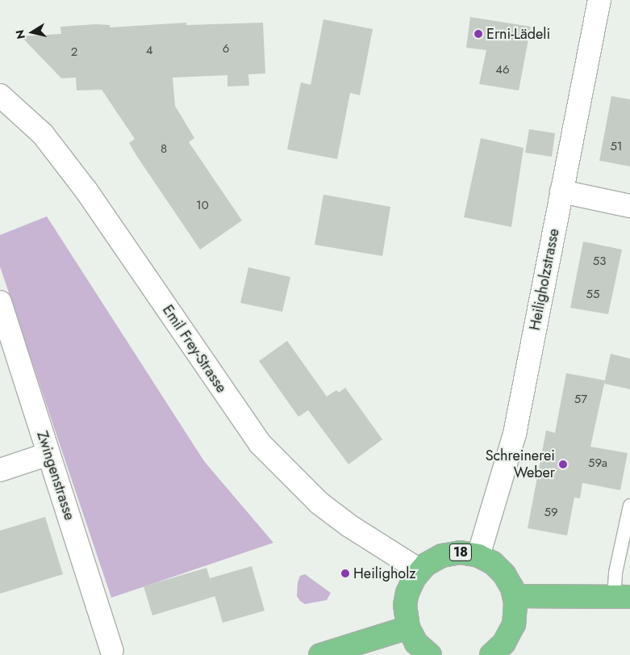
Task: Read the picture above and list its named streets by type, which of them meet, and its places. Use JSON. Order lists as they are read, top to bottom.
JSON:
{
  "streets": {
    "main road": ["18"],
    "street": ["Heiligholzstrasse", "Emil Frey-Strasse", "Zwingenstrasse"]
  },
  "crossings": [
    ["Heiligholzstrasse", "18"],
    ["Emil Frey-Strasse", "18"]
  ],
  "places": ["Erni-Lädeli", "Schreinerei Weber", "Heiligholz"],
  "house_numbers": [
    "6",
    "4",
    "2",
    "46",
    "51",
    "8",
    "10",
    "53",
    "55",
    "57",
    "59a",
    "59"
  ],
  "north": "left"
}
